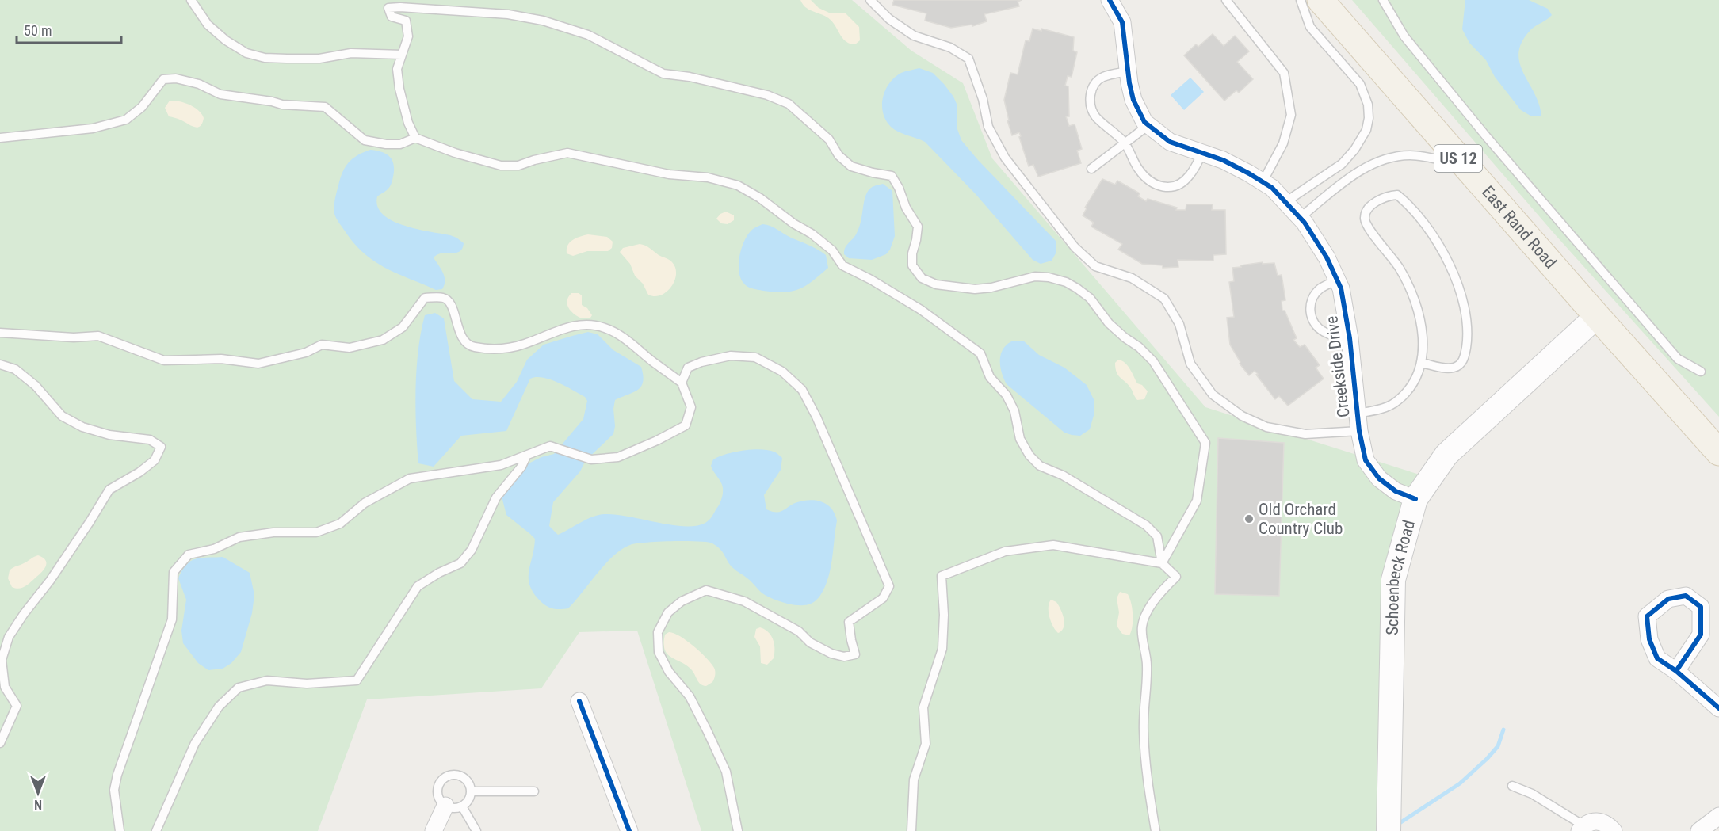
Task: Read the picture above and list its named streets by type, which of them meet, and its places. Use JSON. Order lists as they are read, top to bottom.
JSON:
{
  "streets": {
    "main road": ["US 12", "East Rand Road", "Schoenbeck Road"],
    "street": ["Creekside Drive"]
  },
  "crossings": [
    ["East Rand Road", "Schoenbeck Road"],
    ["Creekside Drive", "Schoenbeck Road"]
  ],
  "places": ["Old Orchard Country Club"],
  "scale_bar": "50 m",
  "north": "bottom"
}
